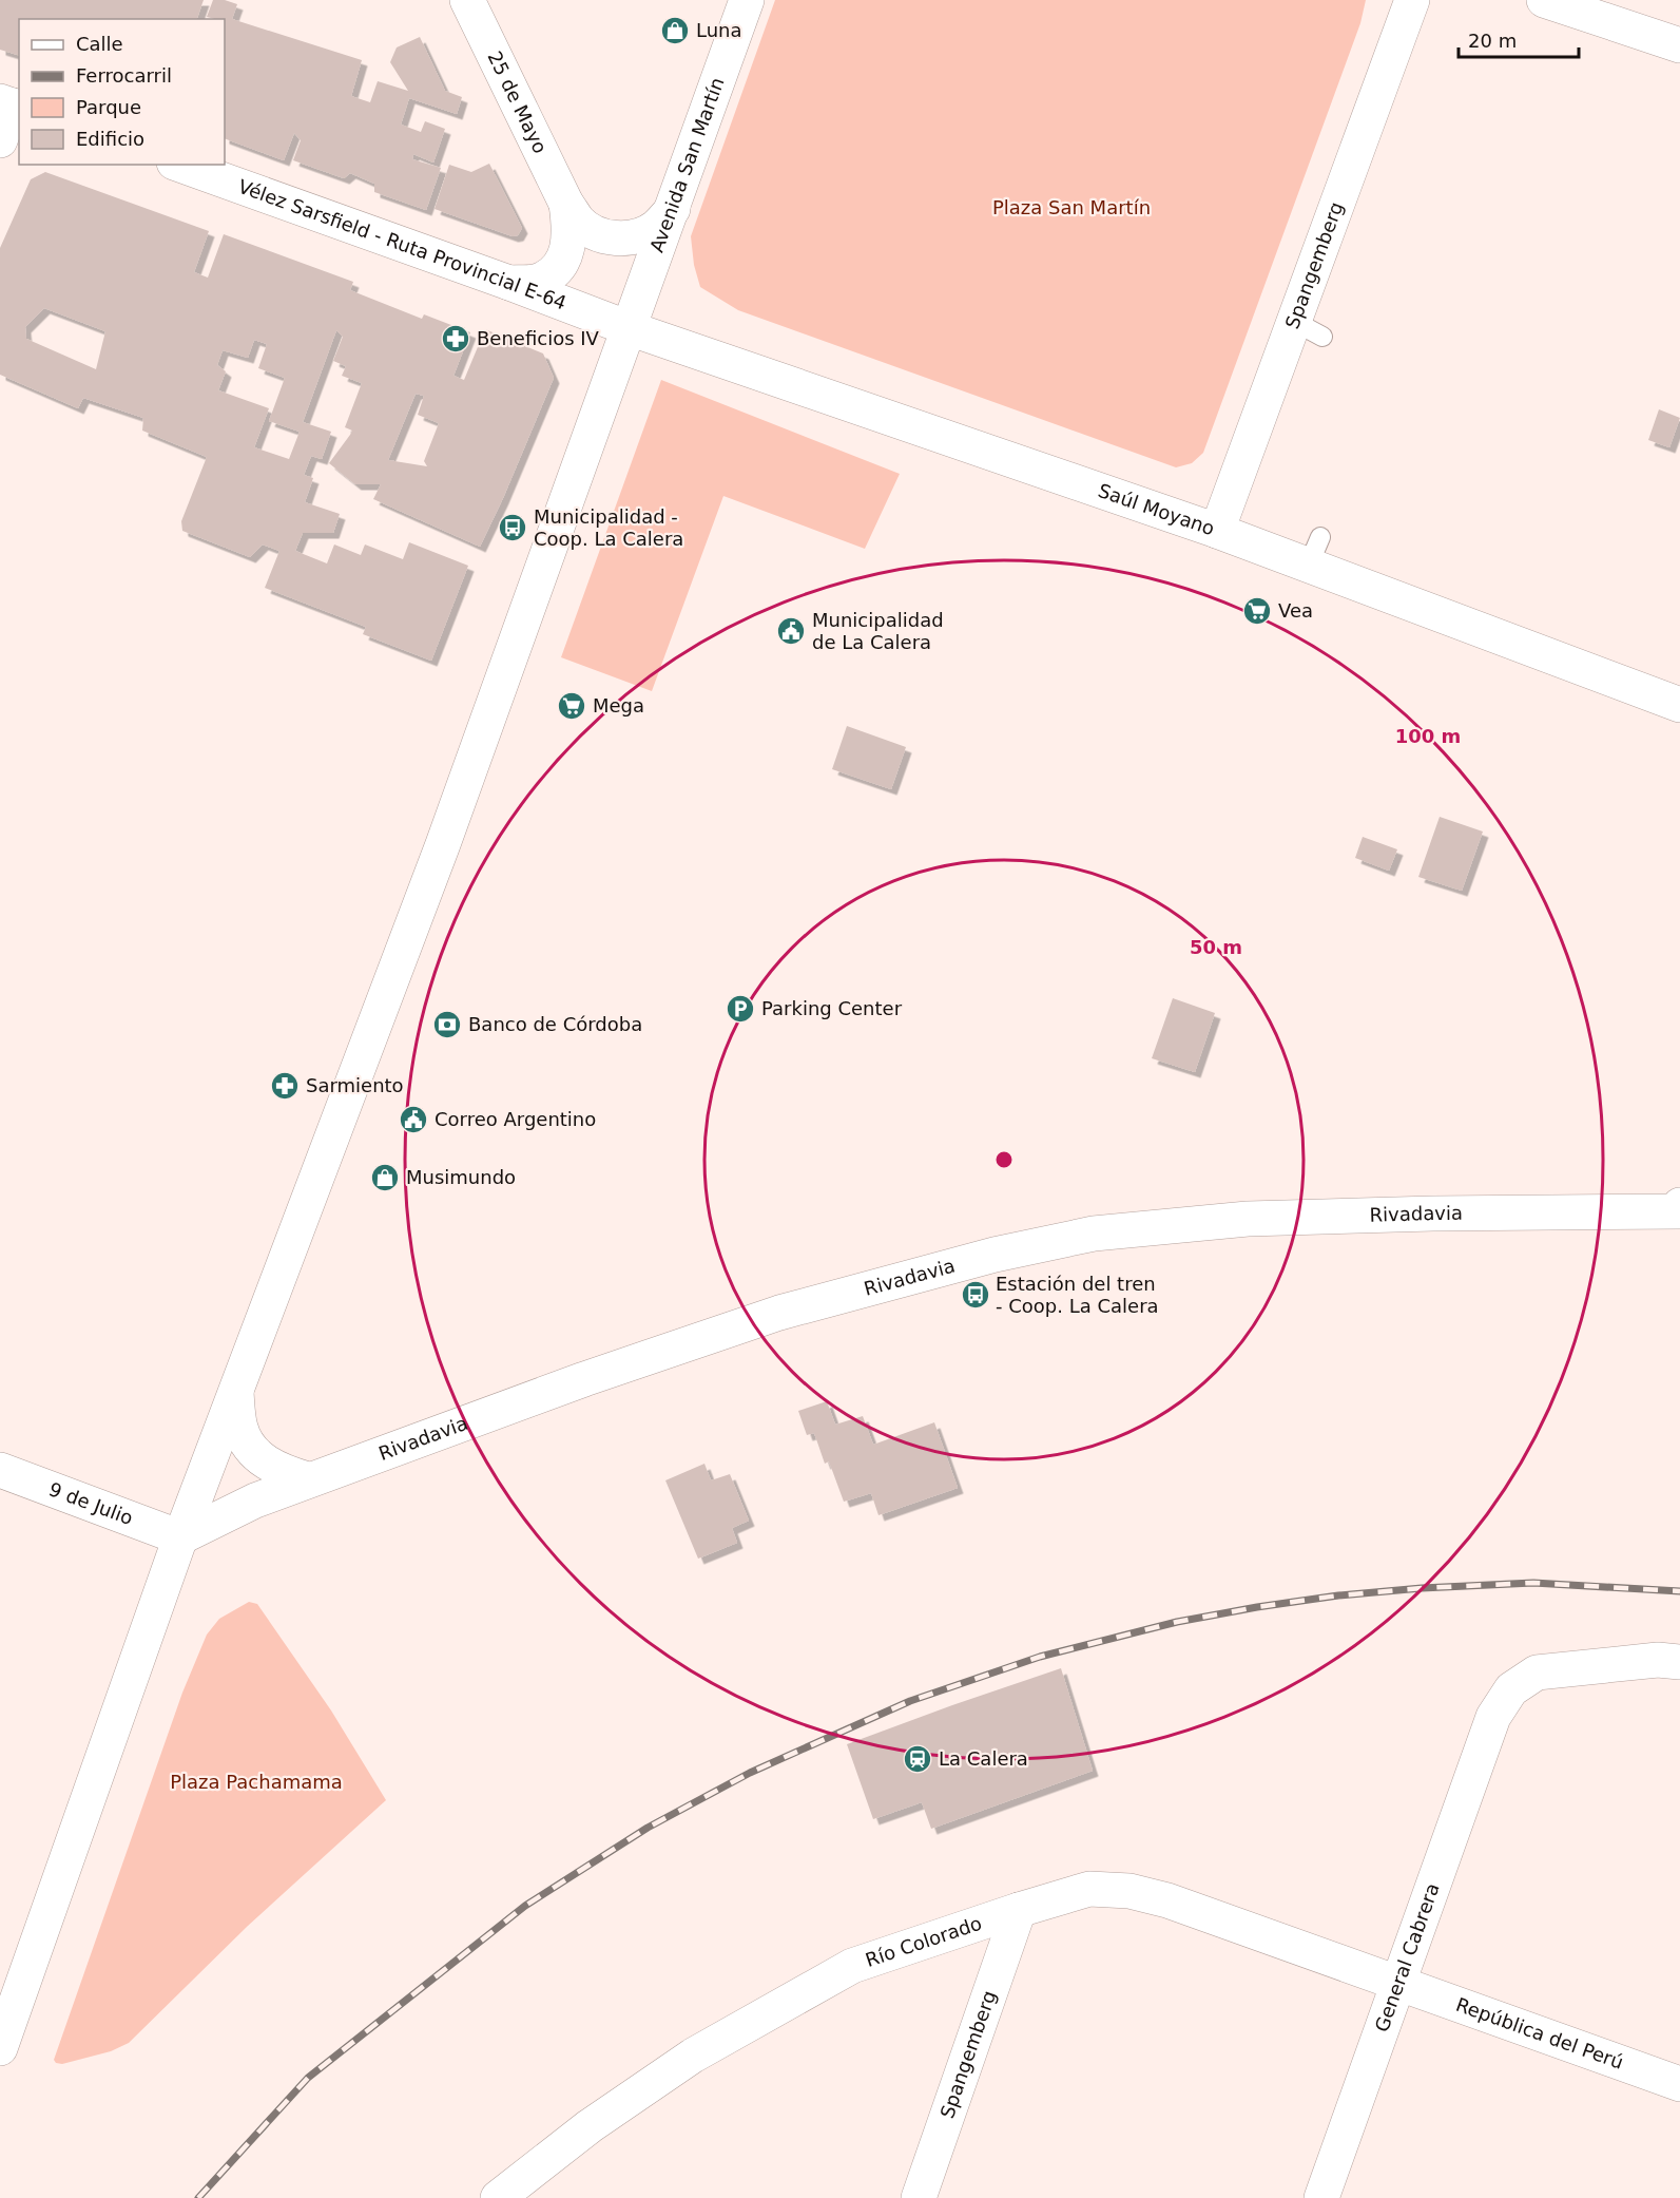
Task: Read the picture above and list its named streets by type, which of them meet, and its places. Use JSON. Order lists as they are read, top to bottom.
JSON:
{
  "streets": {
    "street": [
      "25 de Mayo",
      "Avenida San Martín",
      "Vélez Sarsfield - Ruta Provincial E-64",
      "Spangemberg",
      "Saúl Moyano",
      "Rivadavia",
      "9 de Julio",
      "Río Colorado",
      "General Cabrera",
      "República del Perú"
    ]
  },
  "crossings": [
    ["25 de Mayo", "Avenida San Martín"],
    ["25 de Mayo", "Vélez Sarsfield - Ruta Provincial E-64"],
    ["Avenida San Martín", "Vélez Sarsfield - Ruta Provincial E-64"],
    ["Avenida San Martín", "Saúl Moyano"],
    ["Avenida San Martín", "Rivadavia"],
    ["Avenida San Martín", "9 de Julio"],
    ["Vélez Sarsfield - Ruta Provincial E-64", "Saúl Moyano"],
    ["Spangemberg", "Saúl Moyano"],
    ["Spangemberg", "Río Colorado"],
    ["Rivadavia", "9 de Julio"],
    ["Río Colorado", "General Cabrera"],
    ["Río Colorado", "República del Perú"],
    ["General Cabrera", "República del Perú"]
  ],
  "parks": ["Plaza San Martín", "Plaza Pachamama"],
  "places": {
    "shop": ["Luna", "Musimundo"],
    "pharmacy": ["Beneficios IV", "Sarmiento"],
    "bus stop": ["Municipalidad - Coop. La Calera", "Estación del tren - Coop. La Calera"],
    "supermarket": ["Vea", "Mega"],
    "public building": ["Municipalidad de La Calera", "Correo Argentino"],
    "parking": ["Parking Center"],
    "bank": ["Banco de Córdoba"],
    "station": ["La Calera"]
  },
  "legend": [
    "Calle",
    "Ferrocarril",
    "Parque",
    "Edificio"
  ],
  "scale_bar": "20 m",
  "rings": ["100 m", "50 m"]
}
